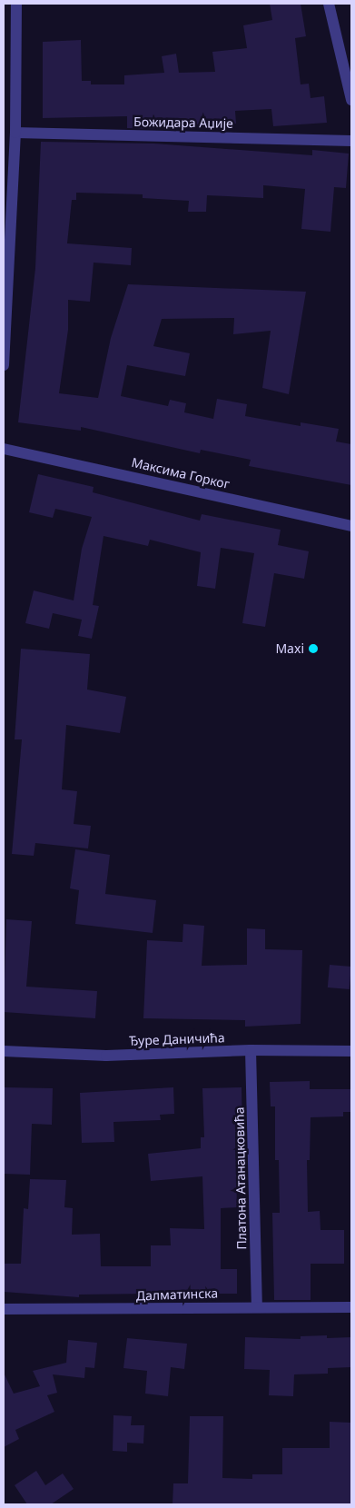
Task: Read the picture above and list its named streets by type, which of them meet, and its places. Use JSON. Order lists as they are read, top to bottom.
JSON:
{
  "streets": {
    "street": [
      "Божидара Аџије",
      "Максима Горког",
      "Ђуре Даничића",
      "Платона Атанацковића",
      "Далматинска"
    ]
  },
  "crossings": [
    ["Ђуре Даничића", "Платона Атанацковића"],
    ["Платона Атанацковића", "Далматинска"]
  ],
  "places": ["Maxi"]
}
